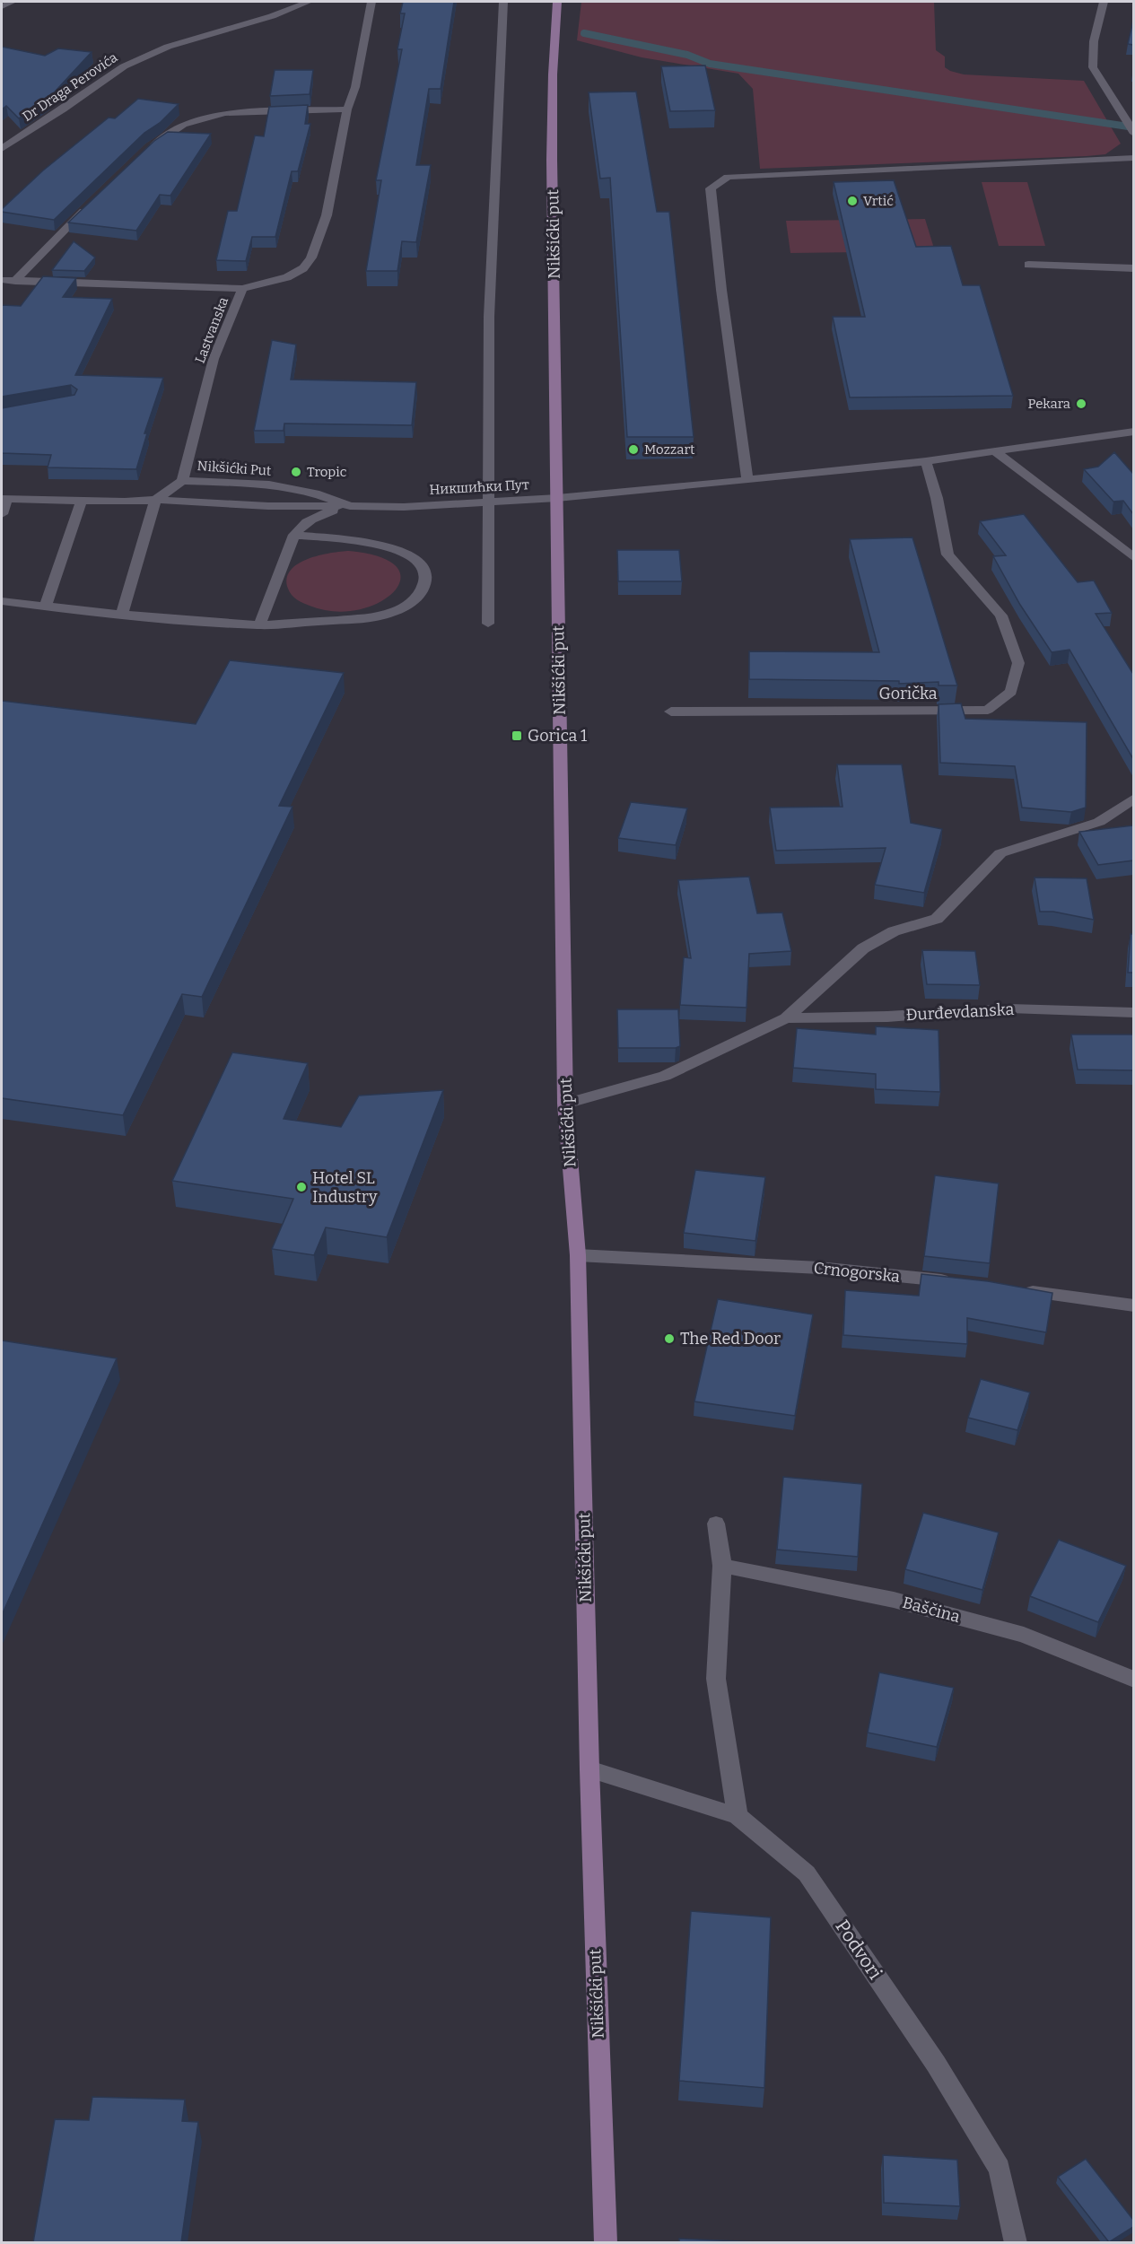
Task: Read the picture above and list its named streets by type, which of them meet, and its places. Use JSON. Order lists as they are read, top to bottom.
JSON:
{
  "streets": {
    "main road": ["Nikšićki put"],
    "street": [
      "Dr Draga Perovića",
      "Lastvanska",
      "Nikšićki Put",
      "Никшићки Пут",
      "Gorička",
      "Đurđevdanska",
      "Crnogorska",
      "Baščina",
      "Podvori"
    ]
  },
  "crossings": [
    ["Nikšićki put", "Никшићки Пут"],
    ["Nikšićki put", "Đurđevdanska"],
    ["Nikšićki put", "Crnogorska"],
    ["Nikšićki put", "Podvori"],
    ["Lastvanska", "Nikšićki Put"],
    ["Nikšićki Put", "Никшићки Пут"]
  ],
  "places": {
    "other": [
      "Vrtić",
      "Pekara",
      "Mozzart",
      "Tropic",
      "Hotel SL Industry",
      "The Red Door"
    ],
    "transit": ["Gorica 1"]
  }
}
